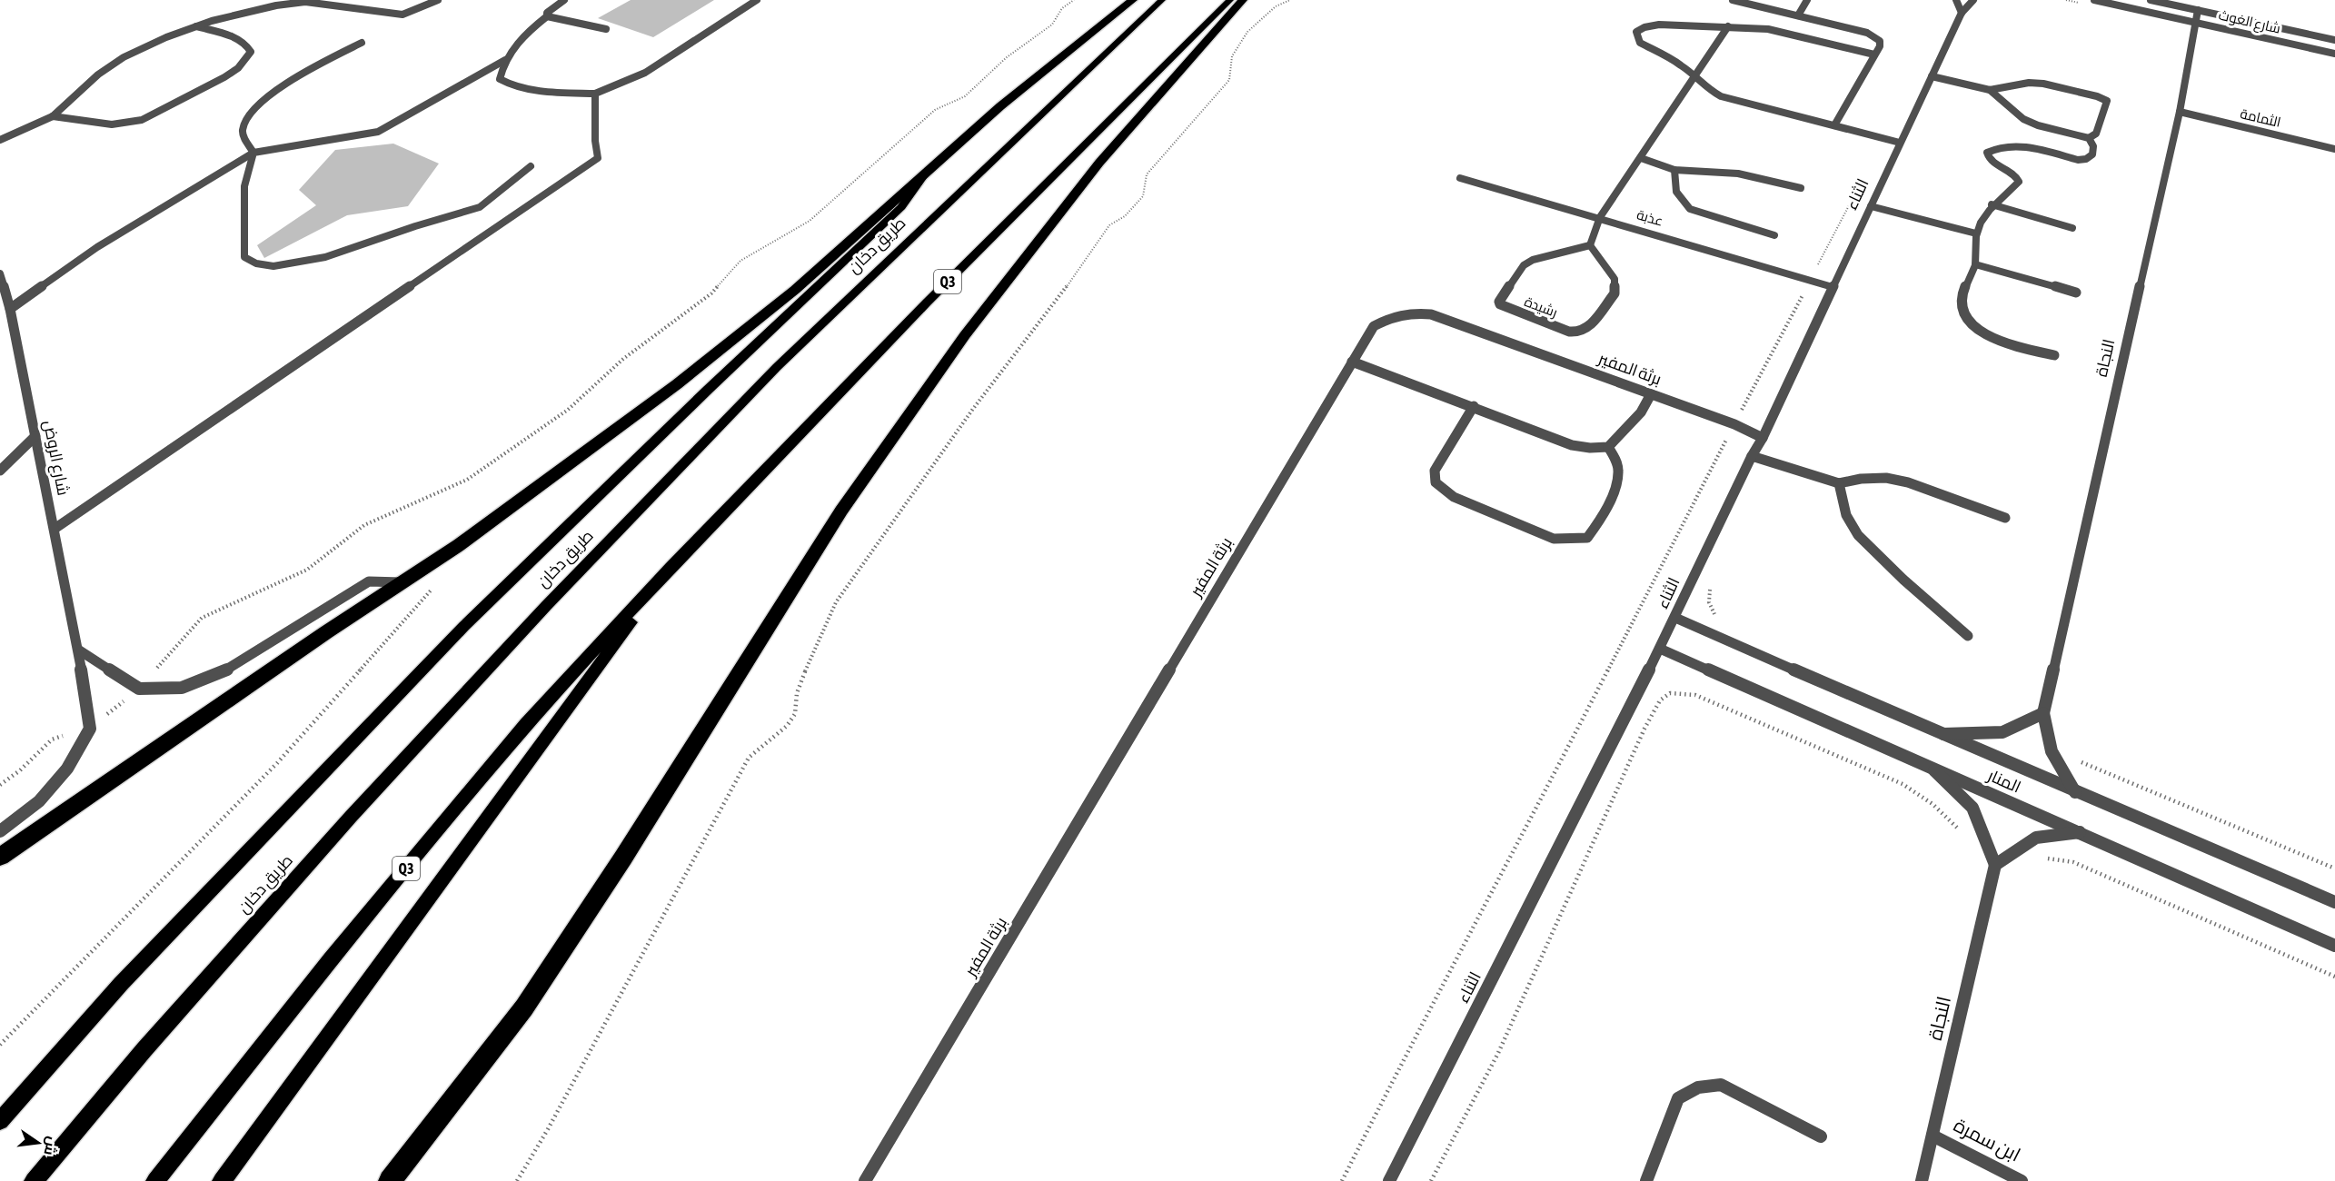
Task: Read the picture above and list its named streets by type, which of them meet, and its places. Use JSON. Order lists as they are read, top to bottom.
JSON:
{
  "streets": {
    "main road": ["طريق دخان", "Q3"],
    "street": [
      "شارع الغوث",
      "الثمامة",
      "الثناء",
      "عذبة",
      "رشيدة",
      "النجاة",
      "برثة المفير",
      "شارع الروض",
      "المنار",
      "ابن سمرة"
    ]
  },
  "crossings": [
    ["شارع الغوث", "النجاة"],
    ["الثمامة", "النجاة"],
    ["الثناء", "عذبة"],
    ["الثناء", "برثة المفير"],
    ["الثناء", "المنار"],
    ["النجاة", "المنار"],
    ["النجاة", "ابن سمرة"]
  ],
  "north": "right"
}
